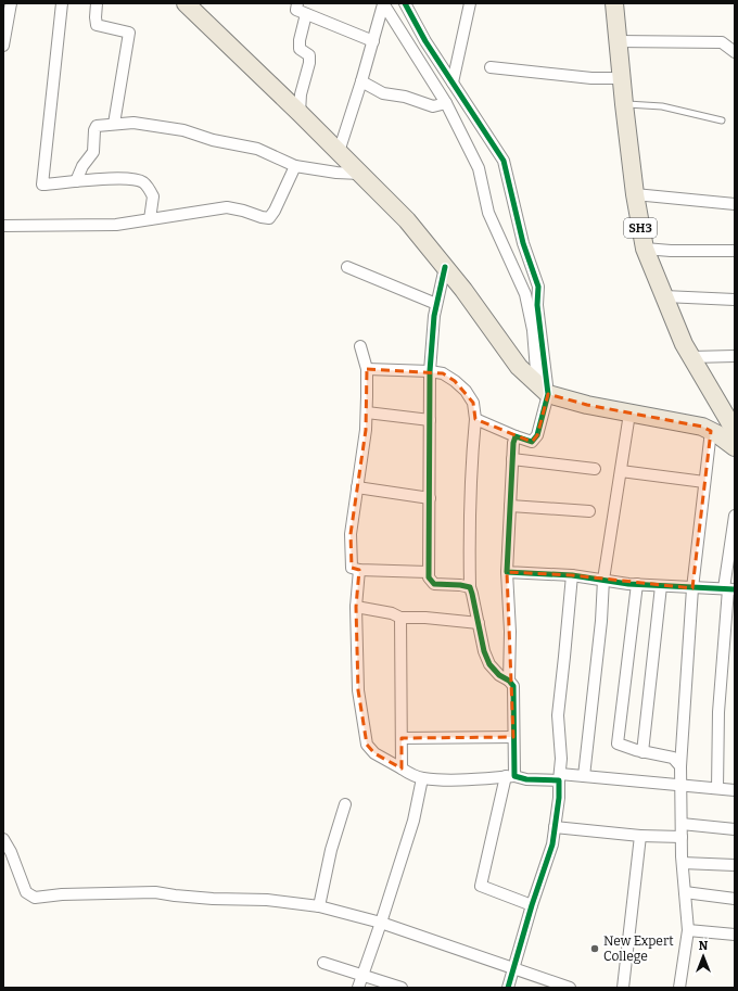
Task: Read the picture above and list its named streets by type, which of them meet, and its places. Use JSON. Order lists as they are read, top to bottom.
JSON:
{
  "streets": {
    "main road": ["SH3"]
  },
  "places": ["New Expert College"],
  "north": "top"
}
